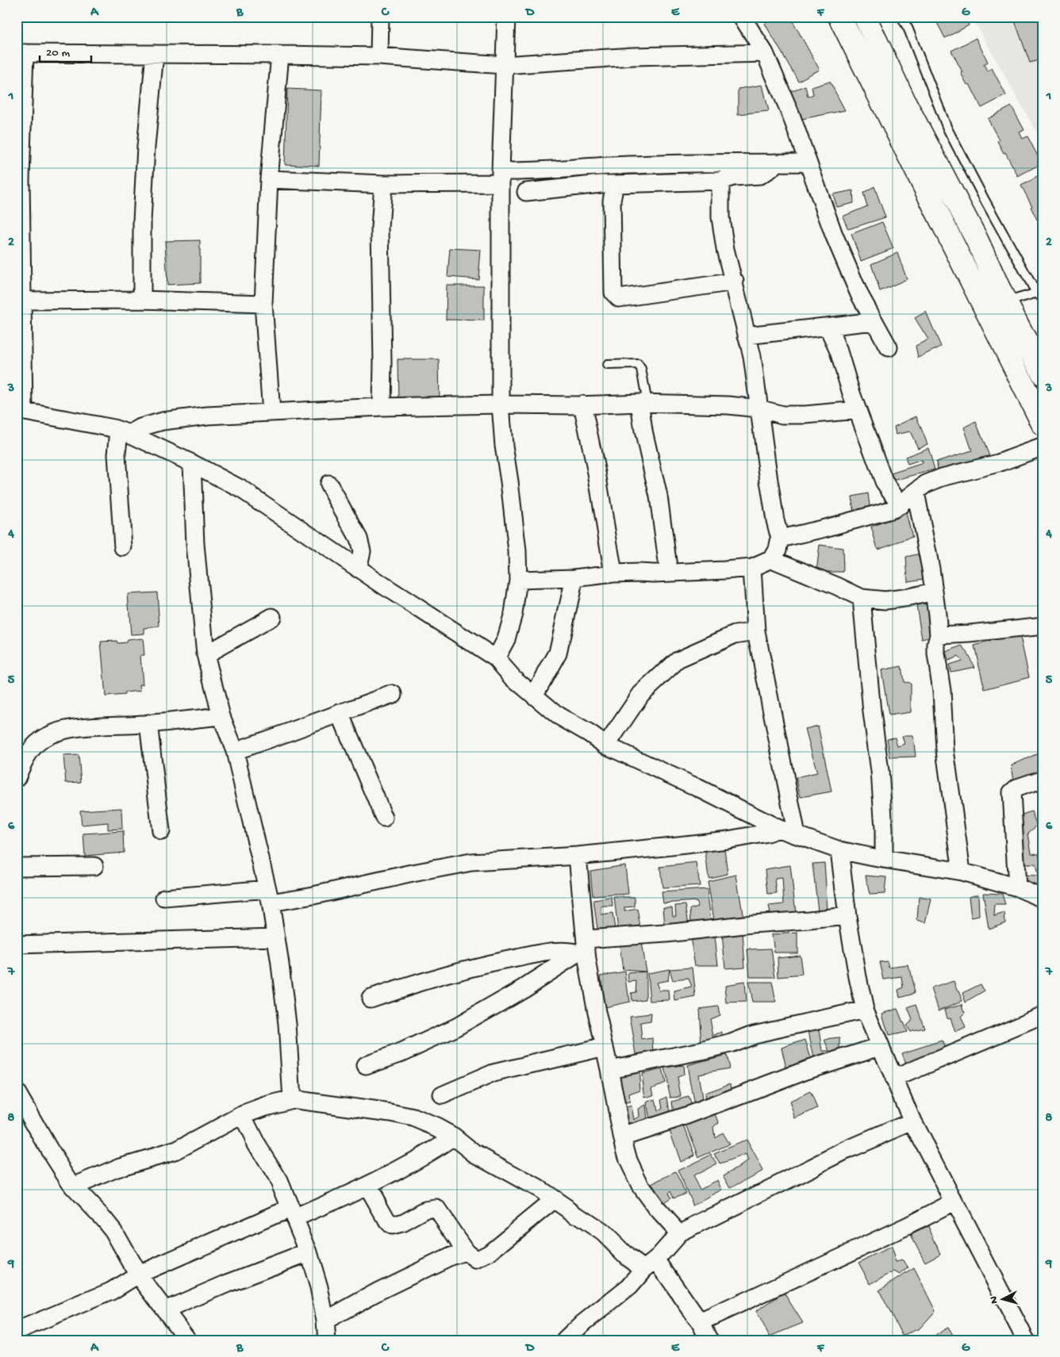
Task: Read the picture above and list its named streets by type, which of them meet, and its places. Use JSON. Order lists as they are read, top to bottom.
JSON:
{
  "scale_bar": "20 m",
  "north": "left",
  "grid": {
    "columns": [
      "A",
      "B",
      "C",
      "D",
      "E",
      "F",
      "G"
    ],
    "rows": [
      "1",
      "2",
      "3",
      "4",
      "5",
      "6",
      "7",
      "8",
      "9"
    ]
  }
}
